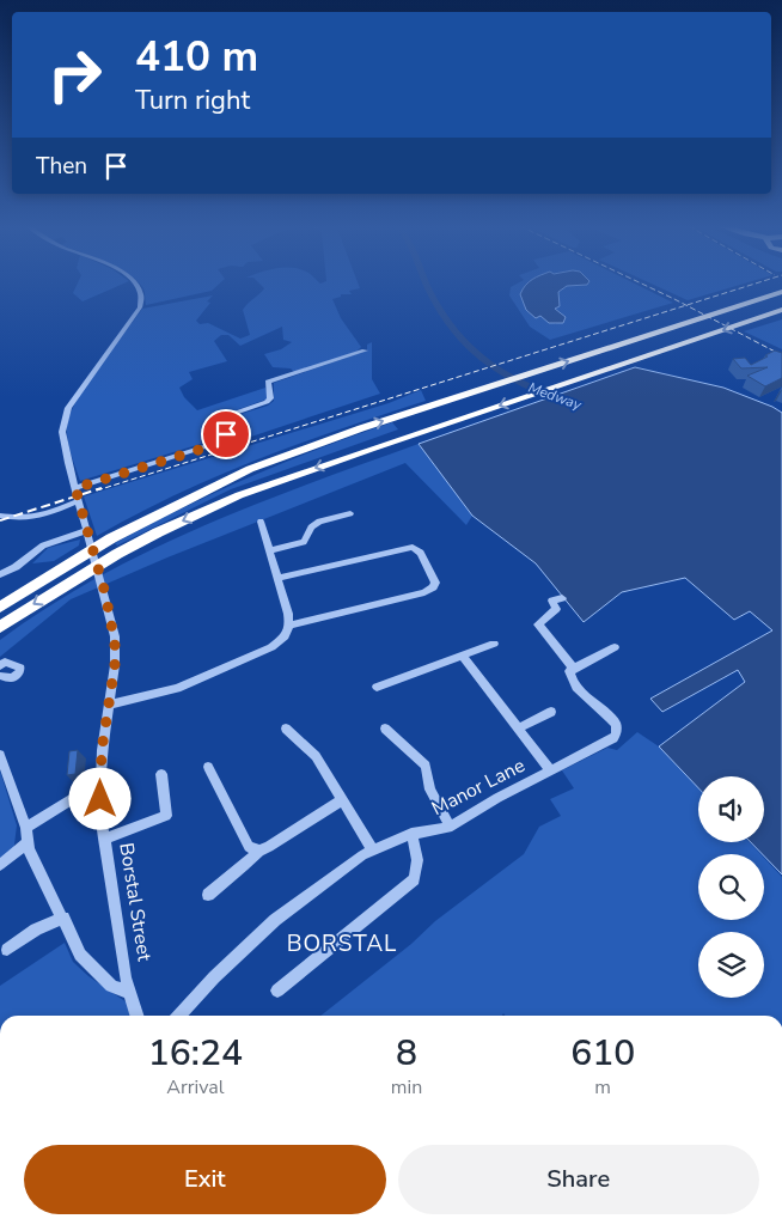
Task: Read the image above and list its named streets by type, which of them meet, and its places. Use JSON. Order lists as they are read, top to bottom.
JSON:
{
  "streets": {
    "street": ["Manor Lane", "Borstal Street"]
  },
  "districts": ["BORSTAL"],
  "water": ["Medway"],
  "page": {
    "turn": ["410 m", "Turn right"],
    "then": "Then",
    "eta": [
      "16:24",
      "Arrival",
      "8",
      "min",
      "610",
      "m"
    ],
    "buttons": ["Exit", "Share"]
  }
}
